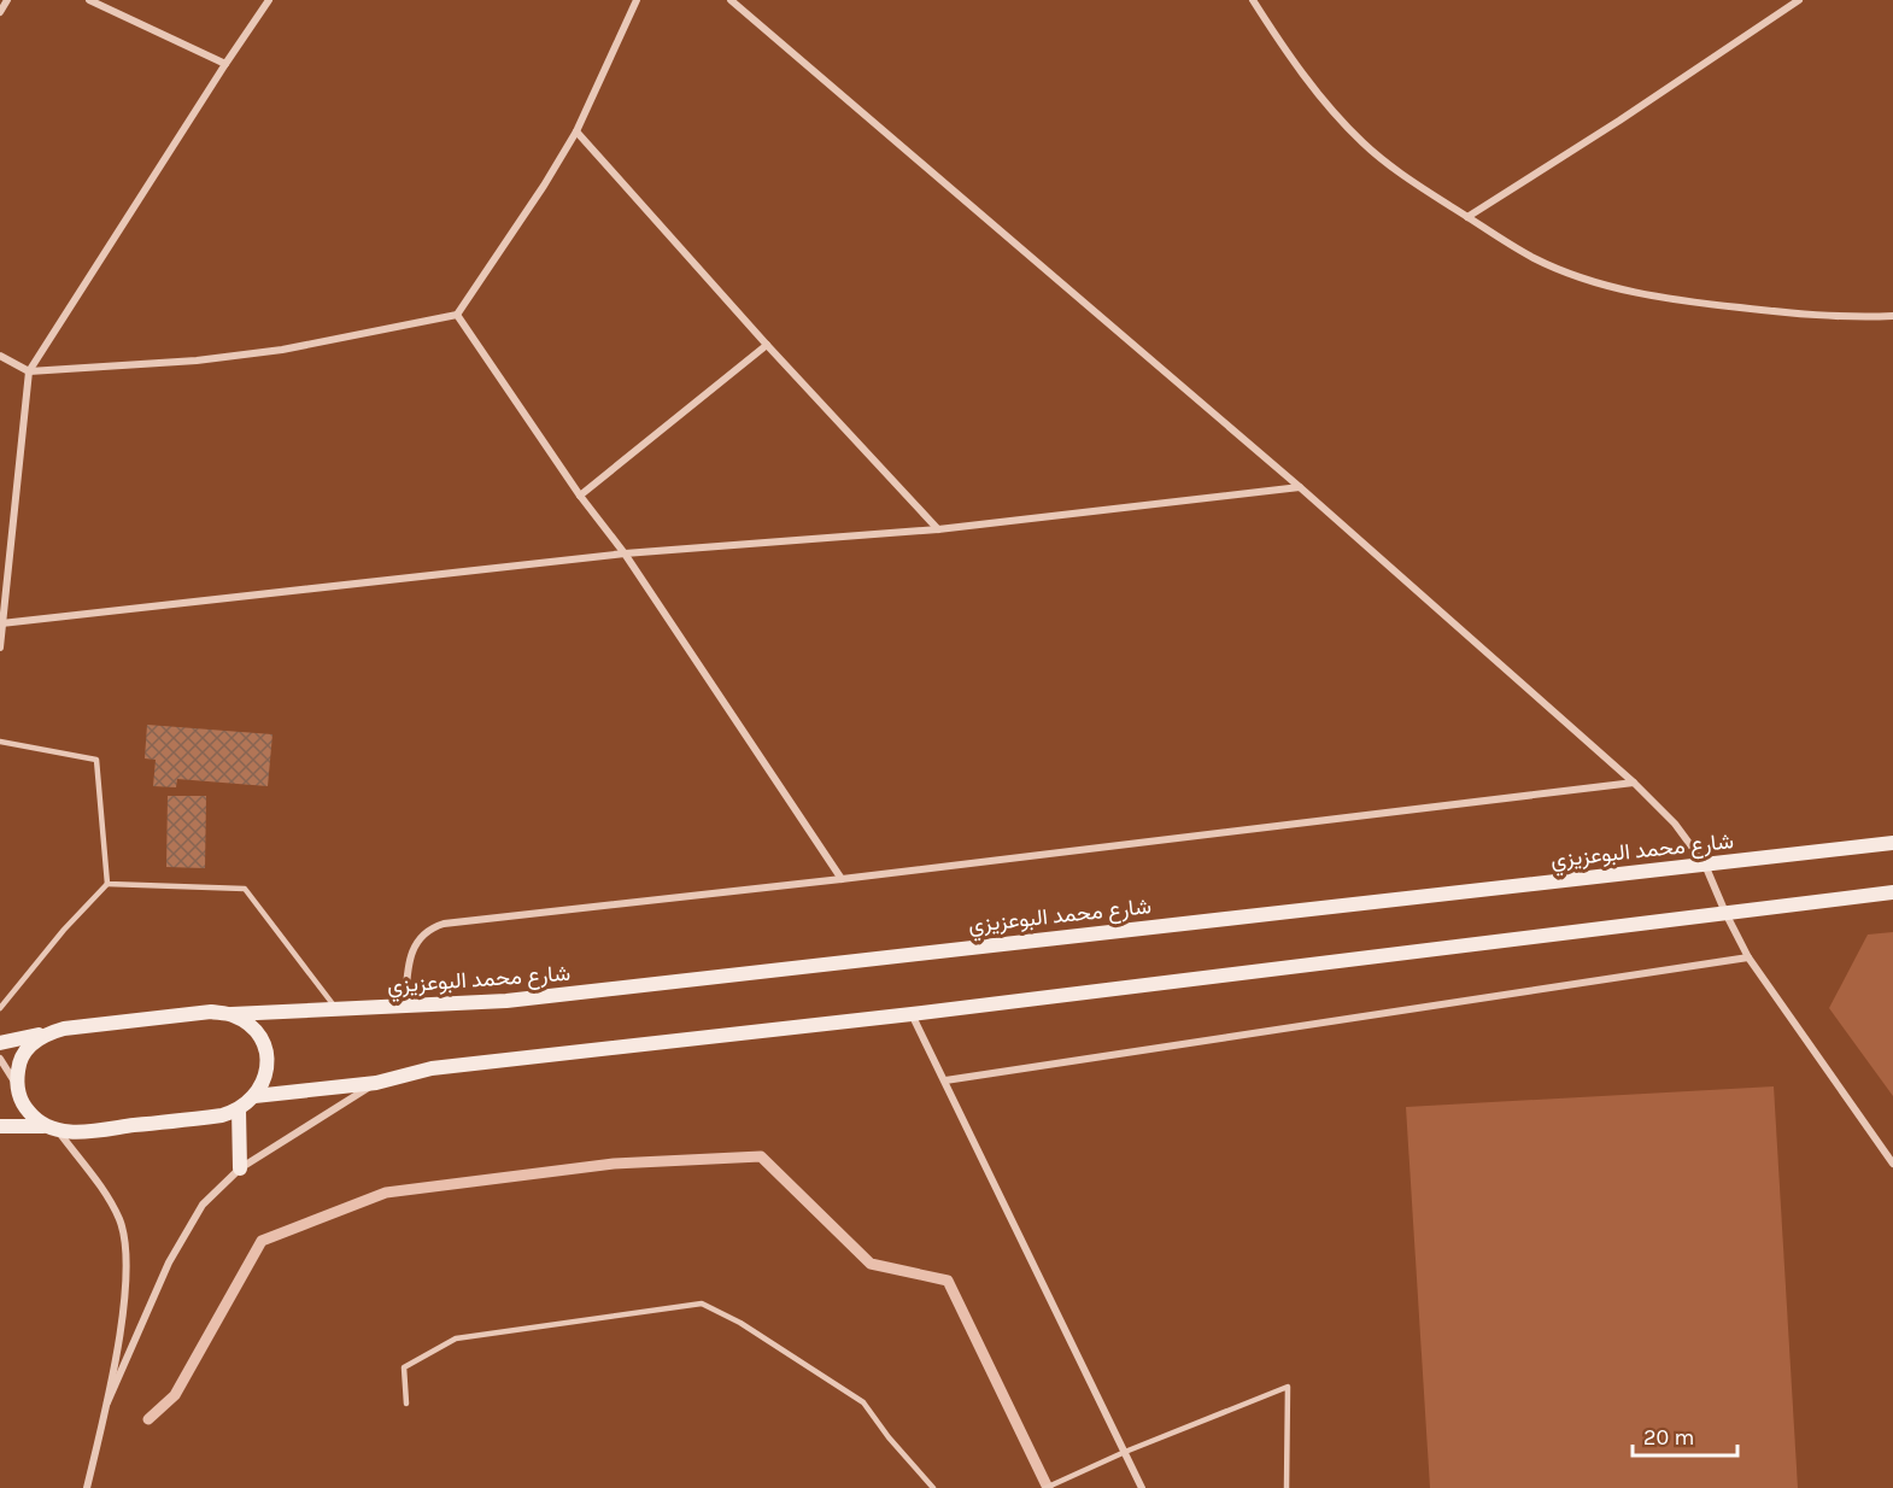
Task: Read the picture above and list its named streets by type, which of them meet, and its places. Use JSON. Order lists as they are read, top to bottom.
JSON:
{
  "streets": {
    "main road": ["شارع محمد البوعزيزي"]
  },
  "scale_bar": "20 m"
}
